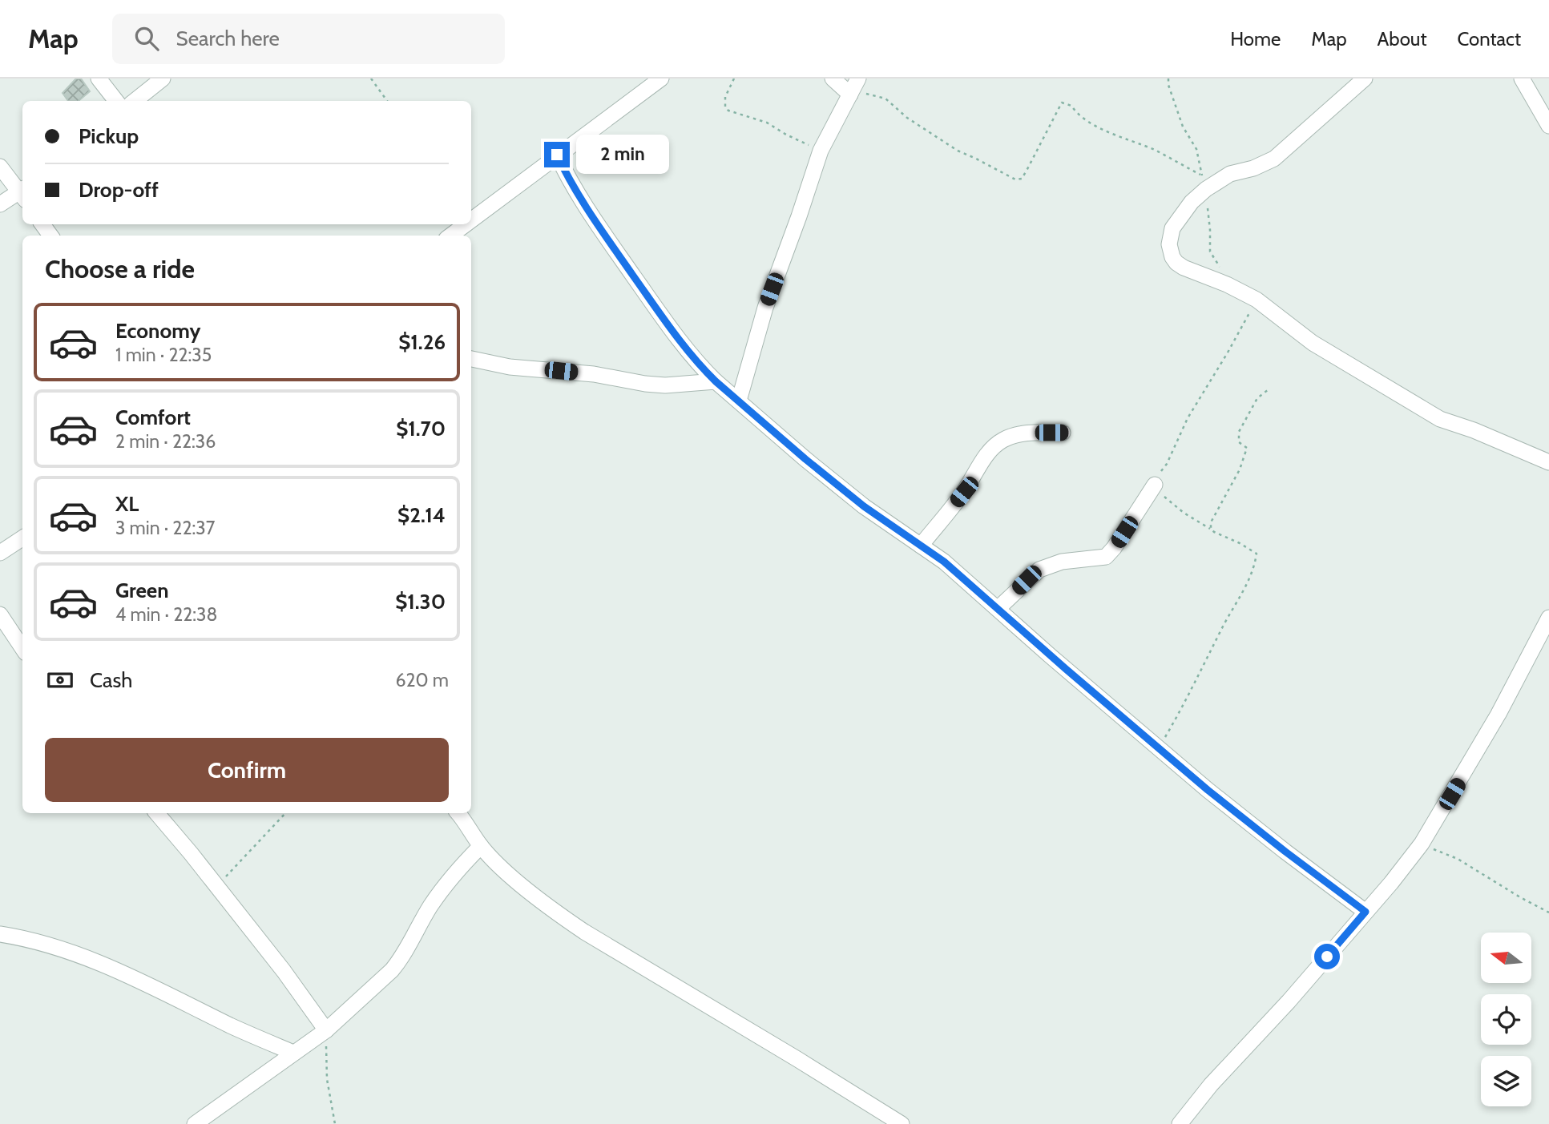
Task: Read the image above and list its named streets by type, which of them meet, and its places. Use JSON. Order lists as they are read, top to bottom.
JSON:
{
  "north": "left",
  "page": {
    "header": "Map",
    "search": "Search here",
    "nav": [
      "Home",
      "Map",
      "About",
      "Contact"
    ],
    "banner": ["Pickup", "Drop-off"],
    "bubble": "2 min",
    "heading": "Choose a ride",
    "list": [
      {
        "name": "Economy",
        "note": "1 min · 22:35",
        "value": "$1.26"
      },
      {
        "name": "Comfort",
        "note": "2 min · 22:36",
        "value": "$1.70"
      },
      {
        "name": "XL",
        "note": "3 min · 22:37",
        "value": "$2.14"
      },
      {
        "name": "Green",
        "note": "4 min · 22:38",
        "value": "$1.30"
      }
    ],
    "pay": ["Cash", "620 m"],
    "buttons": "Confirm"
  }
}
